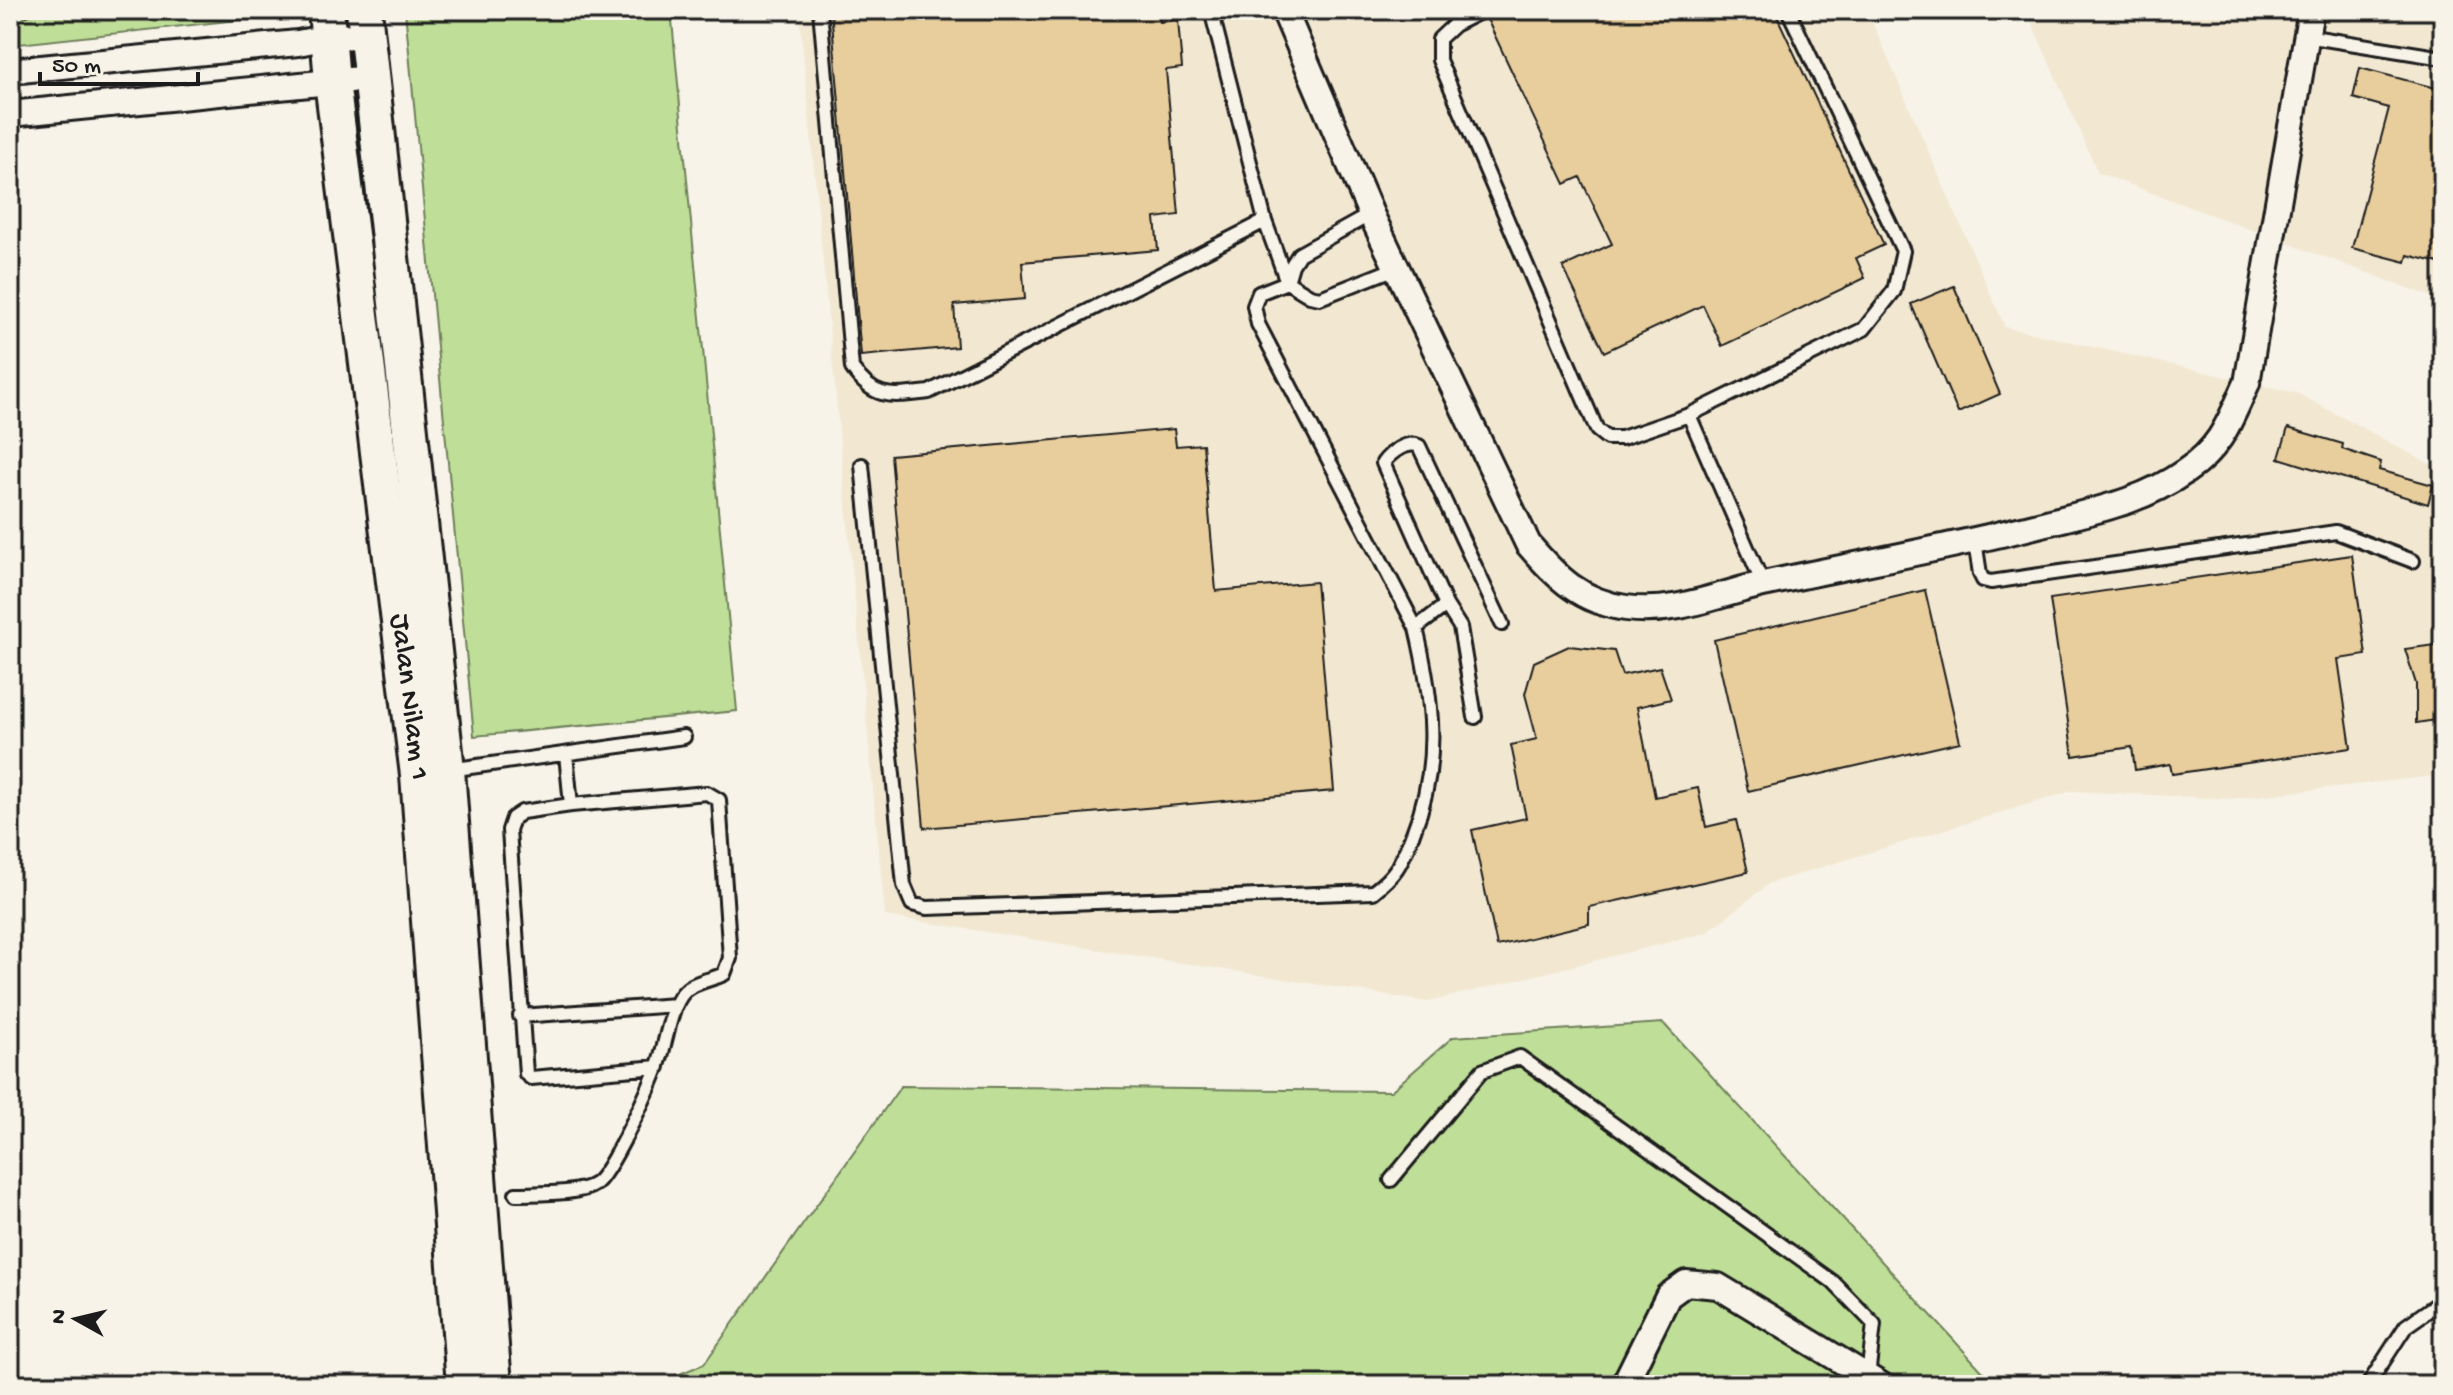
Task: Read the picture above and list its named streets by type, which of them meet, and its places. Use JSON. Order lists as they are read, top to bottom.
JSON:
{
  "streets": {
    "main road": ["Jalan Nilam 1"]
  },
  "scale_bar": "50 m",
  "north": "left"
}
